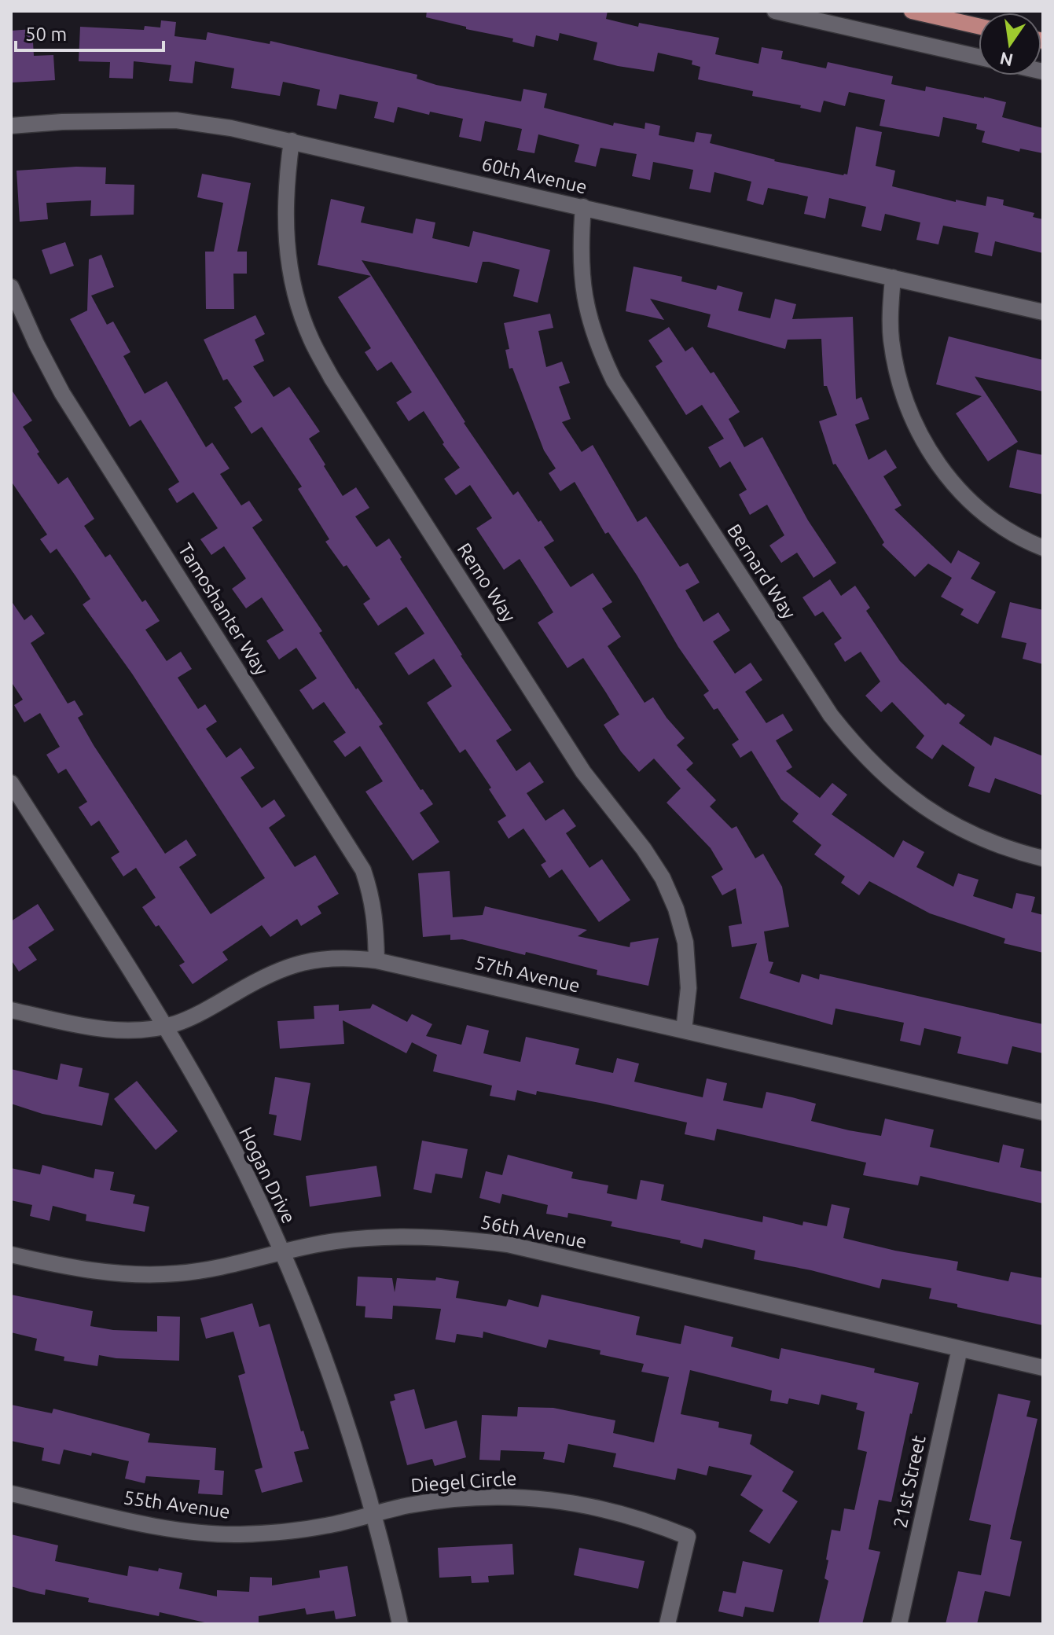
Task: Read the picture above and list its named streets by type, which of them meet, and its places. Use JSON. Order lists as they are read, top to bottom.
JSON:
{
  "streets": {
    "street": [
      "60th Avenue",
      "Bernard Way",
      "Remo Way",
      "Tamoshanter Way",
      "57th Avenue",
      "Hogan Drive",
      "56th Avenue",
      "Diegel Circle",
      "21st Street",
      "55th Avenue"
    ]
  },
  "crossings": [
    ["60th Avenue", "Bernard Way"],
    ["60th Avenue", "Remo Way"],
    ["Remo Way", "57th Avenue"],
    ["Tamoshanter Way", "57th Avenue"],
    ["57th Avenue", "Hogan Drive"],
    ["Hogan Drive", "56th Avenue"],
    ["Hogan Drive", "Diegel Circle"],
    ["Hogan Drive", "55th Avenue"],
    ["56th Avenue", "21st Street"],
    ["Diegel Circle", "55th Avenue"]
  ],
  "scale_bar": "50 m",
  "north": "bottom"
}
